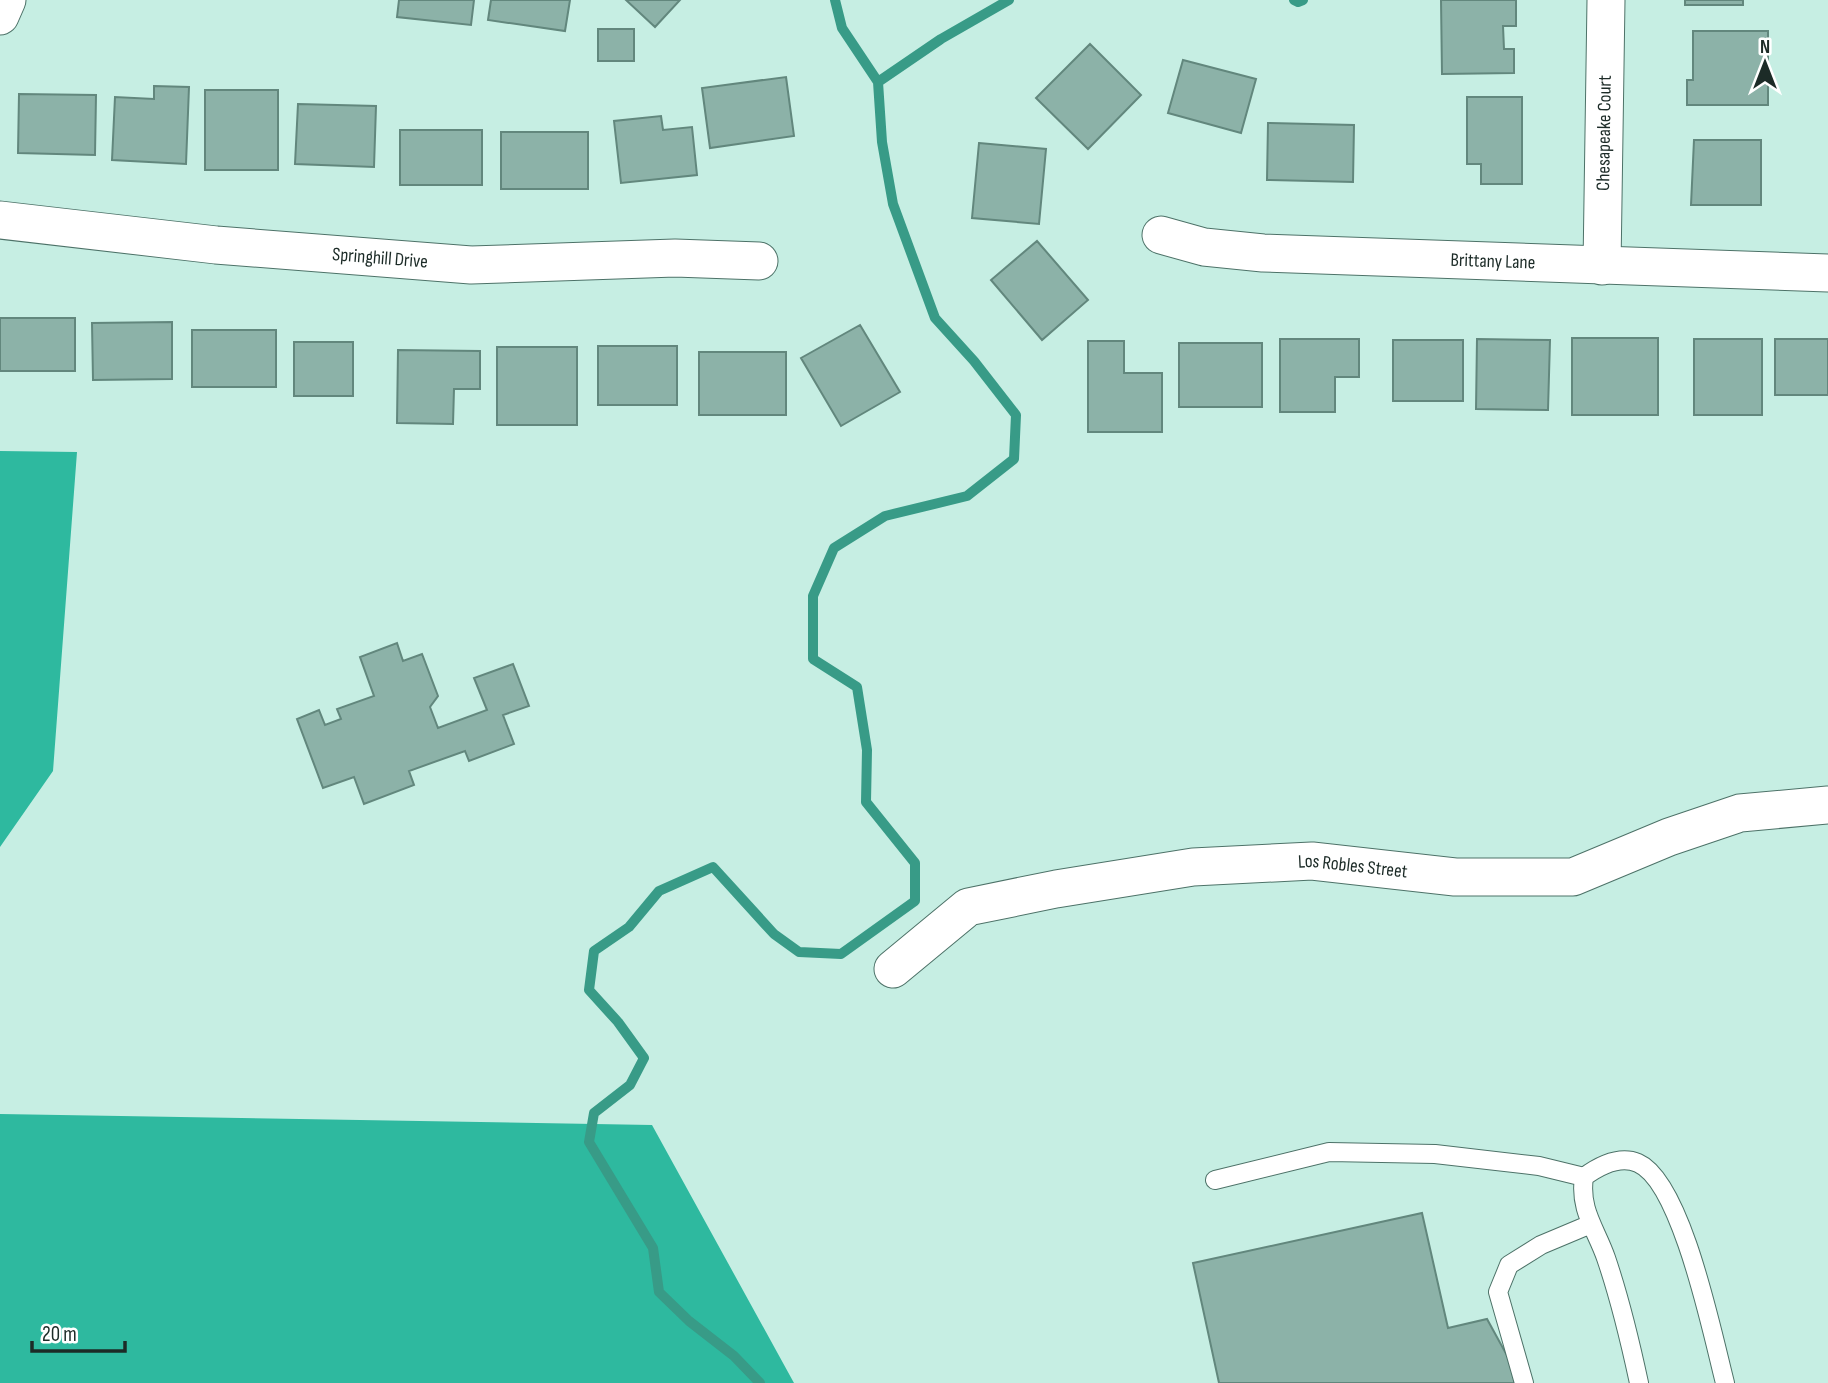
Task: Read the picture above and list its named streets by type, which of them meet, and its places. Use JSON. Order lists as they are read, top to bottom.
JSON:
{
  "streets": {
    "street": [
      "Chesapeake Court",
      "Springhill Drive",
      "Brittany Lane",
      "Los Robles Street"
    ]
  },
  "crossings": [
    ["Chesapeake Court", "Brittany Lane"]
  ],
  "scale_bar": "20 m",
  "north": "top"
}
